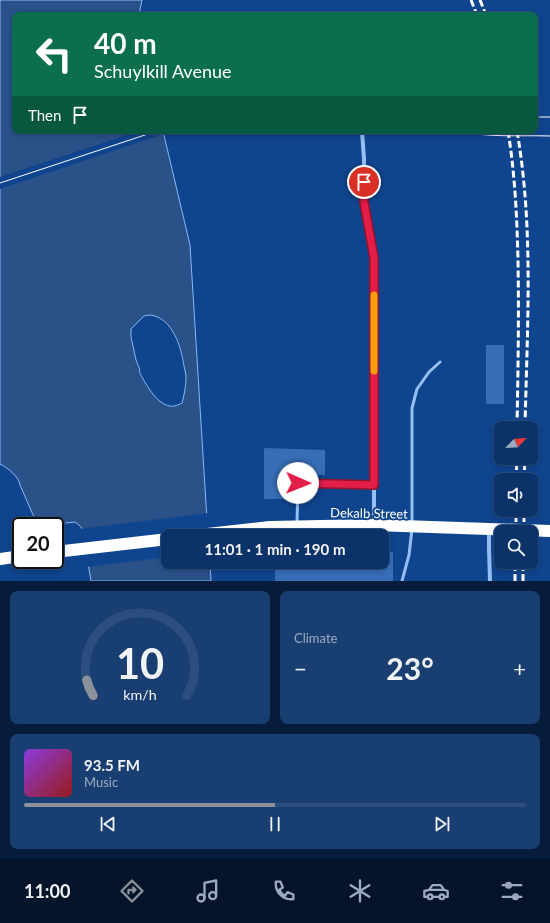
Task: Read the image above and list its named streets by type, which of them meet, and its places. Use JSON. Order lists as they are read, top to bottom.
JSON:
{
  "streets": {
    "highway": ["Dekalb Street"]
  },
  "north": "top right",
  "page": {
    "turn": ["40 m", "Schuylkill Avenue"],
    "then": "Then",
    "limit": "20",
    "trip": "11:01 · 1 min · 190 m",
    "tile": "Climate",
    "heat": ["−", "23°", "+"],
    "song": ["93.5 FM", "Music"],
    "tabs": "11:00",
    "gauge": ["10", "km/h"]
  }
}
